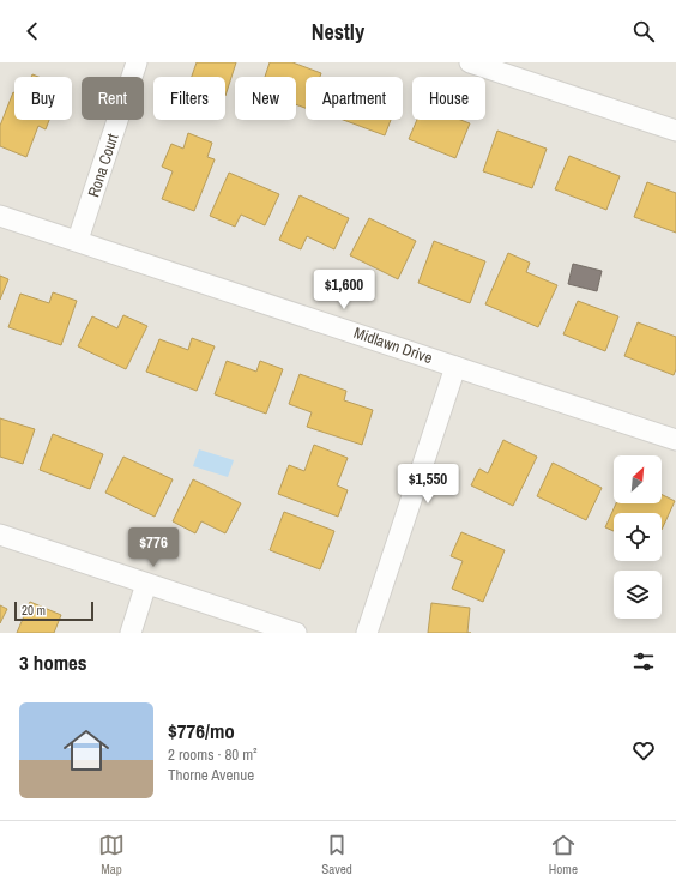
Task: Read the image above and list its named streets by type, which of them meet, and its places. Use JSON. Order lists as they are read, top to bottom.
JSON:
{
  "streets": {
    "street": ["Rona Court", "Midlawn Drive"]
  },
  "crossings": [
    ["Rona Court", "Midlawn Drive"]
  ],
  "scale_bar": "20 m",
  "north": "top right",
  "page": {
    "header": "Nestly",
    "chip": [
      "Buy",
      "Rent",
      "Filters",
      "New",
      "Apartment",
      "House"
    ],
    "price": ["$1,600", "$1,550", "$776"],
    "scale": "20 m",
    "heading": "3 homes",
    "list": [
      {
        "name": "$776/mo",
        "note": "2 rooms · 80 m² · Thorne Avenue"
      }
    ],
    "tabs": ["Map", "Saved", "Home"]
  }
}
